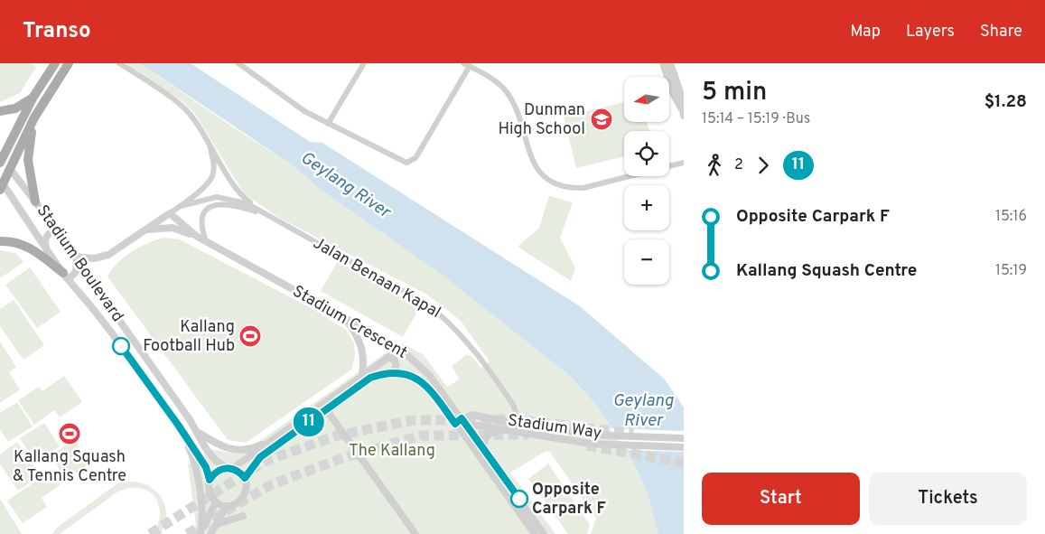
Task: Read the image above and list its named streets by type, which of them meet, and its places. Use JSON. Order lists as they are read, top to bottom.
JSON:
{
  "streets": {
    "street": [
      "Stadium Boulevard",
      "Jalan Benaan Kapal",
      "Stadium Crescent",
      "Stadium Way"
    ]
  },
  "crossings": [
    ["Jalan Benaan Kapal", "Stadium Crescent"],
    ["Jalan Benaan Kapal", "Stadium Way"],
    ["Stadium Crescent", "Stadium Way"]
  ],
  "water": ["Geylang River"],
  "parks": ["The Kallang"],
  "places": {
    "school or university": ["Dunman High School"],
    "sports": ["Kallang Football Hub", "Kallang Squash & Tennis Centre"],
    "other": ["Opposite Carpark F"]
  },
  "lines": ["bus line 11"],
  "north": "left",
  "page": {
    "header": "Transo",
    "nav": ["Map", "Layers", "Share"],
    "on_map": "11",
    "heading": ["5 min", "15:14 – 15:19 · Bus", "$1.28"],
    "map_buttons": ["+", "−"],
    "legs": ["2", "11"],
    "list": [
      {
        "name": "Opposite Carpark F",
        "value": "15:16"
      },
      {
        "name": "Kallang Squash Centre",
        "value": "15:19"
      }
    ],
    "buttons": ["Start", "Tickets"]
  }
}
